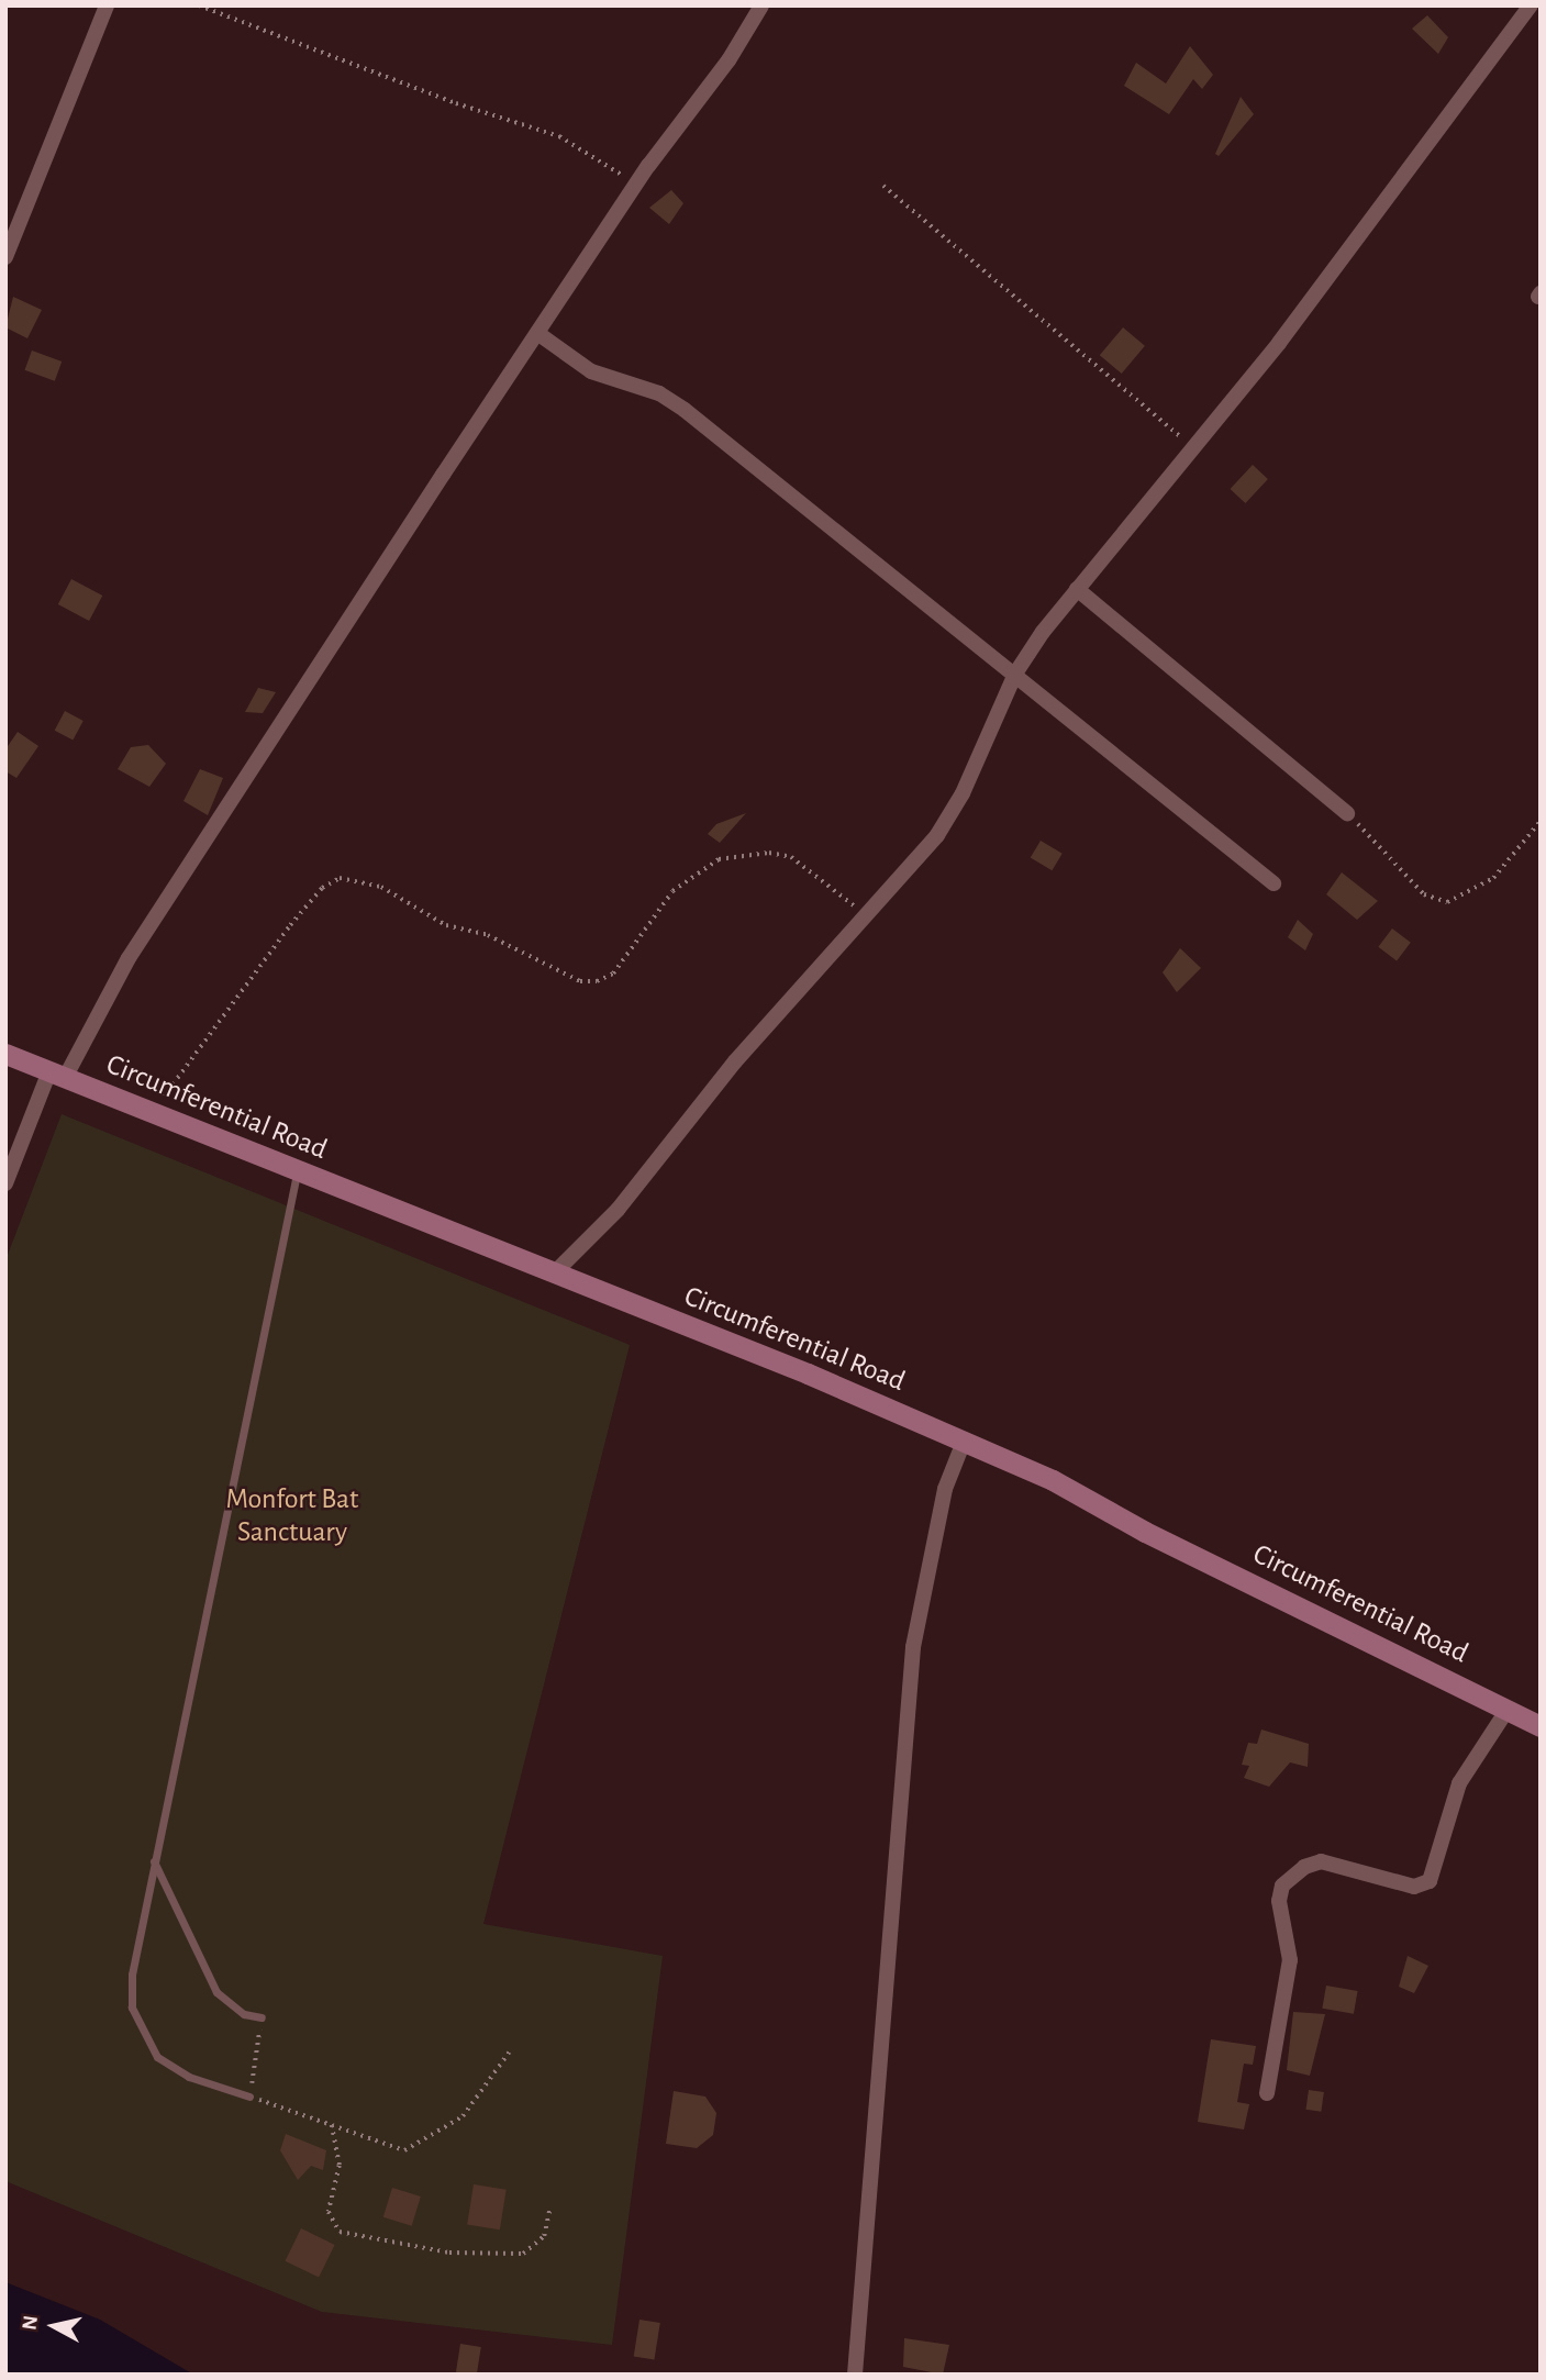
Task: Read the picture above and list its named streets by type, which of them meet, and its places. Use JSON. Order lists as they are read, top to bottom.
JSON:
{
  "streets": {
    "main road": ["Circumferential Road"]
  },
  "parks": ["Monfort Bat Sanctuary"],
  "north": "left"
}
